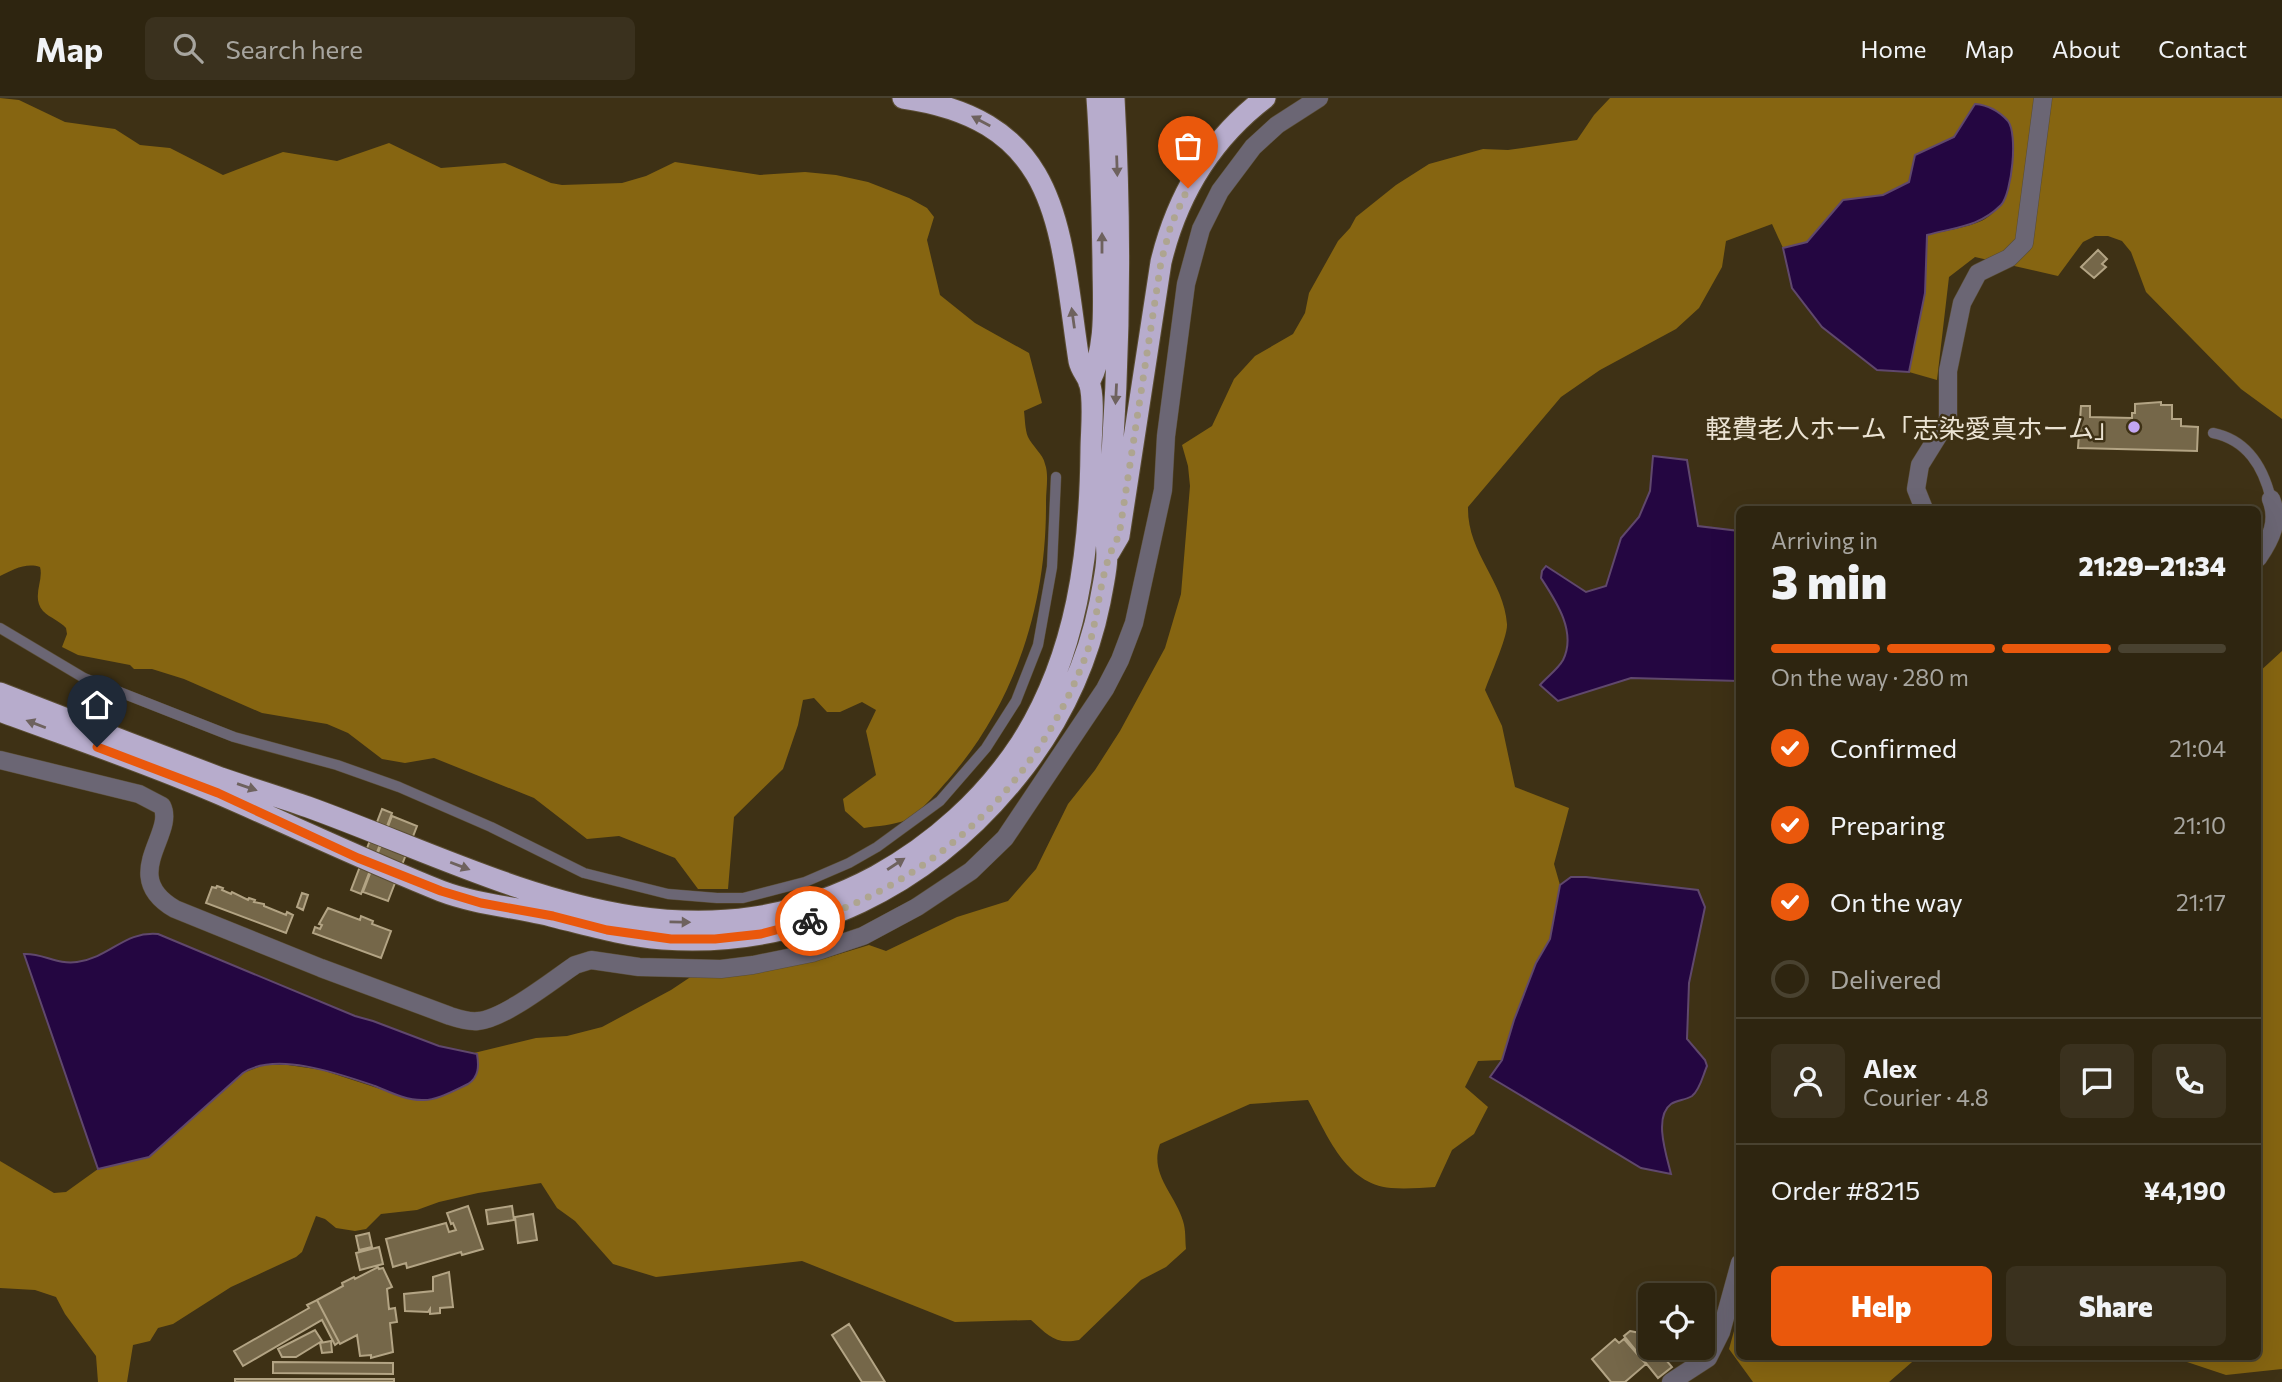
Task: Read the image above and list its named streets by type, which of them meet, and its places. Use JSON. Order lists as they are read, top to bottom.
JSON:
{
  "places": ["軽費老人ホーム「志染愛真ホーム」"],
  "page": {
    "header": "Map",
    "search": "Search here",
    "nav": [
      "Home",
      "Map",
      "About",
      "Contact"
    ],
    "heading": ["3 min", "Arriving in", "21:29–21:34"],
    "panel": [
      "Alex",
      "Courier · 4.8",
      "Order #8215",
      "¥4,190"
    ],
    "bar": "On the way · 280 m",
    "list": [
      ["Confirmed", "21:04"],
      ["Preparing", "21:10"],
      ["On the way", "21:17"],
      "Delivered"
    ],
    "buttons": ["Help", "Share"]
  }
}
